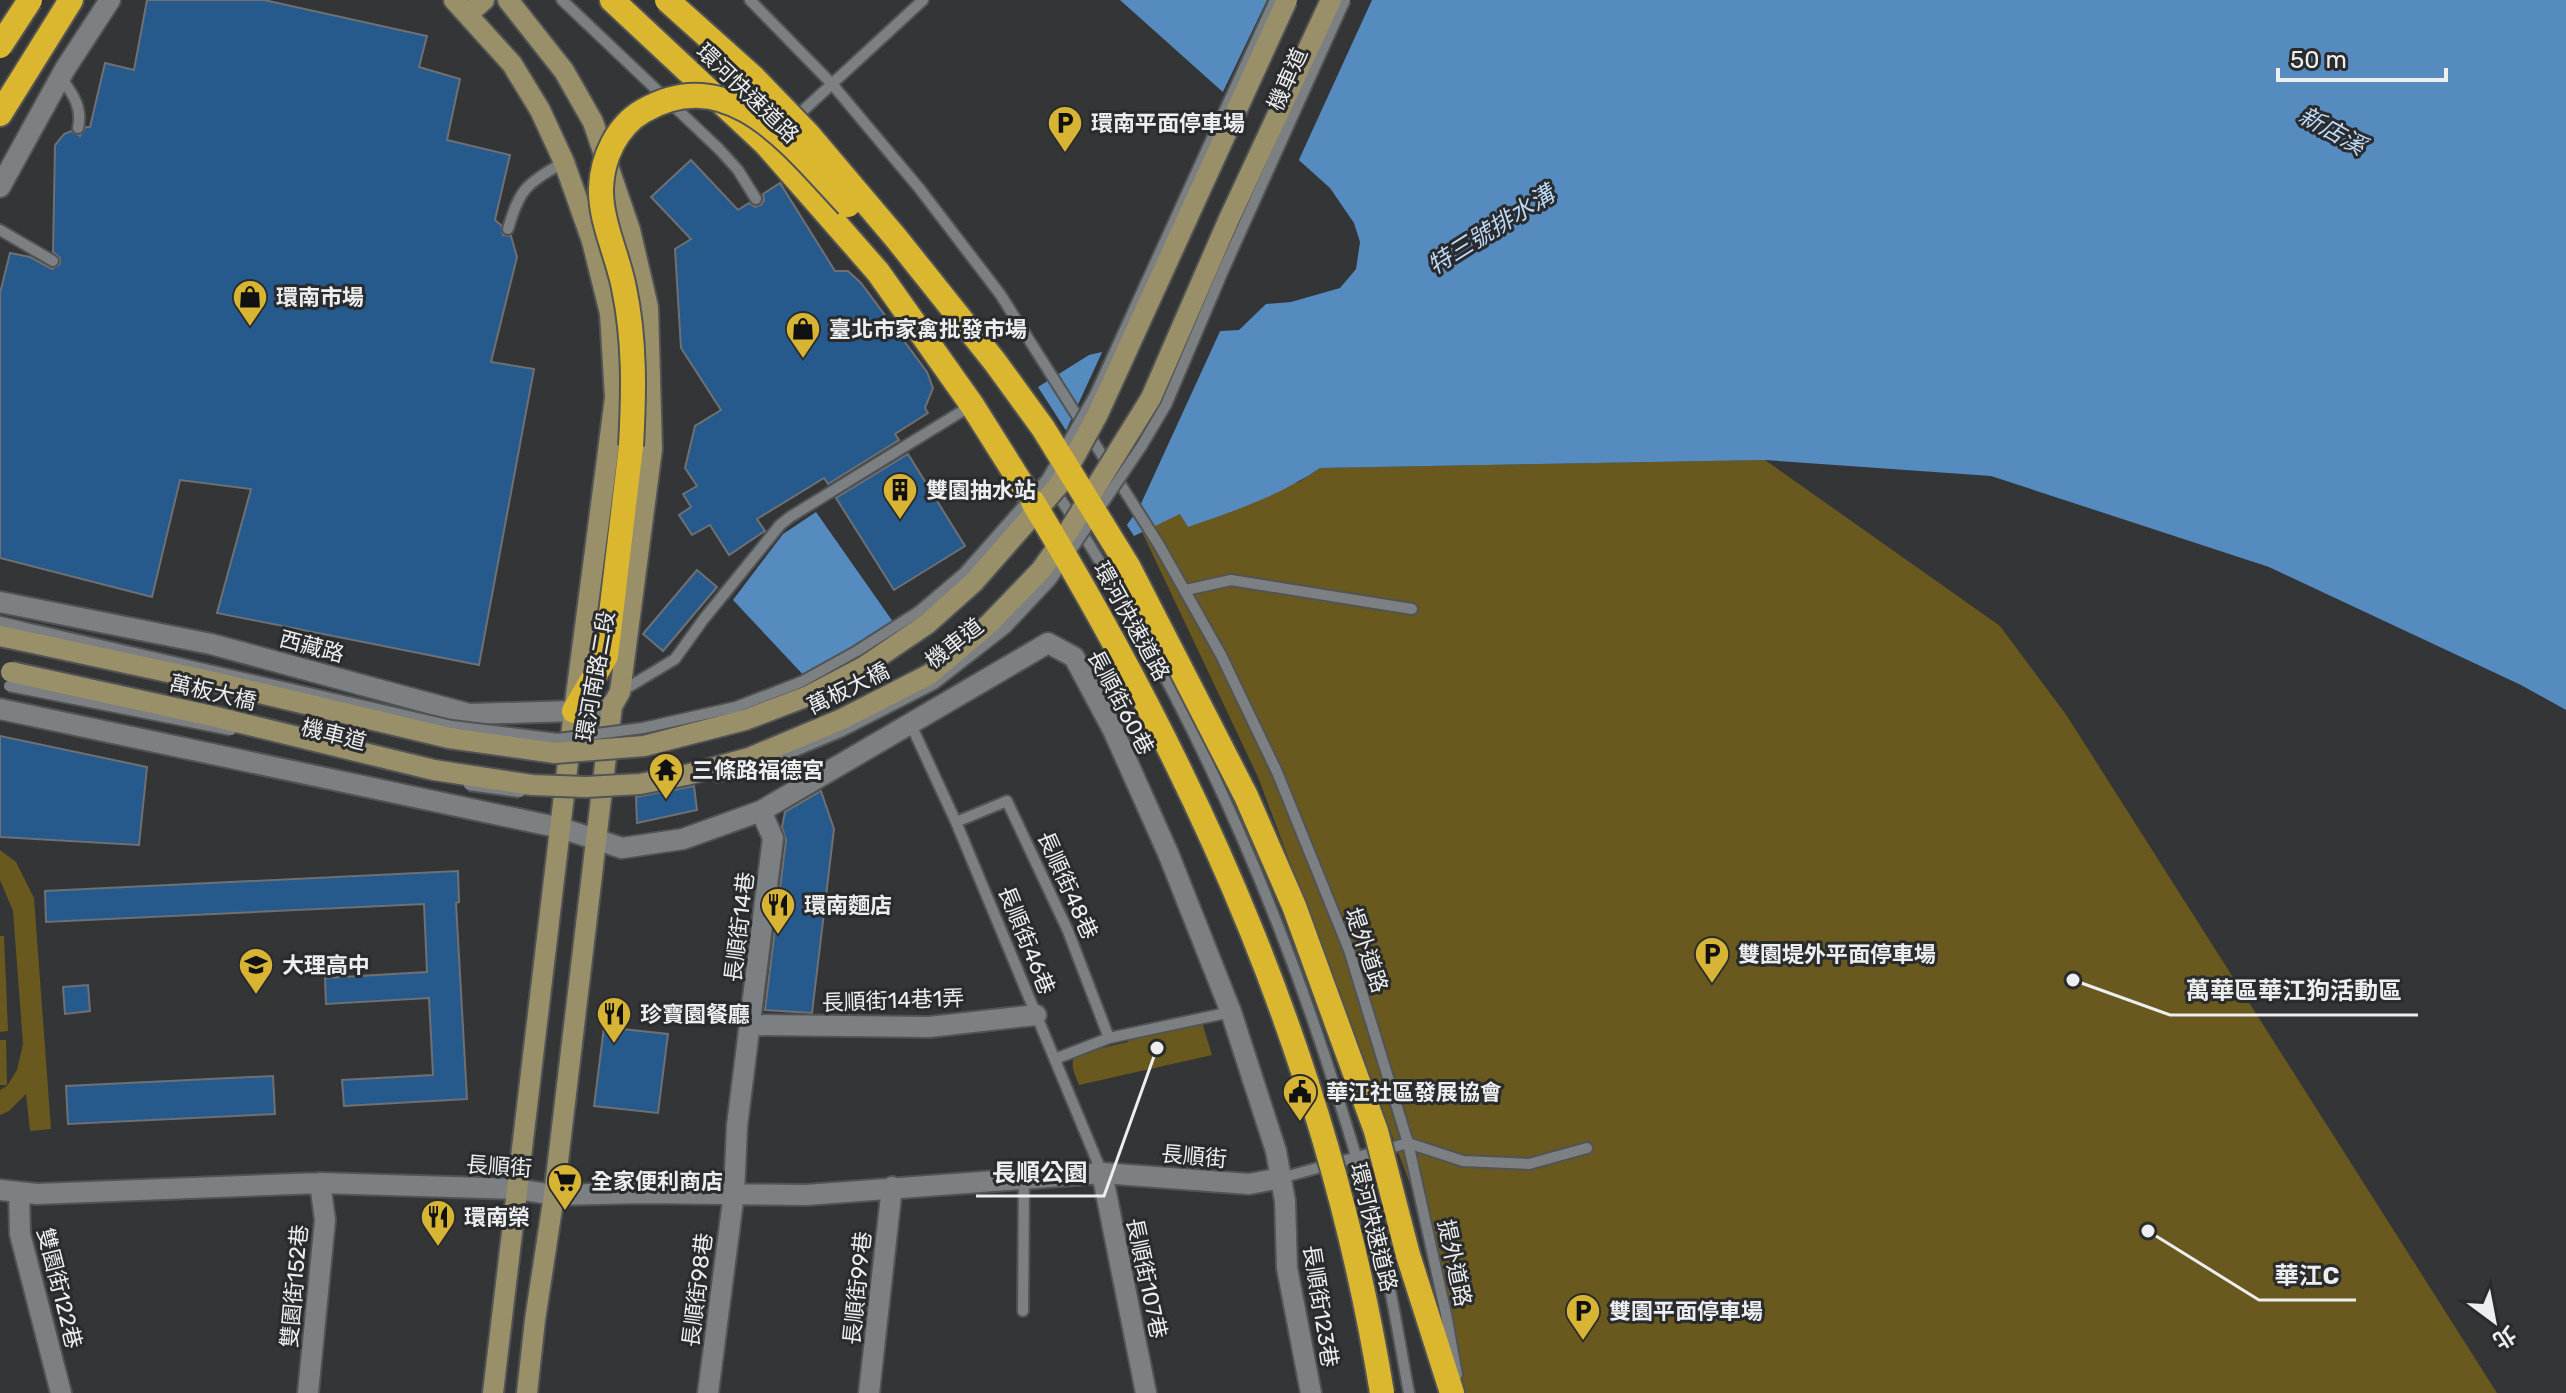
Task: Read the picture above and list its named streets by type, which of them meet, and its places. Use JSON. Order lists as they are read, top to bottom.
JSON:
{
  "streets": {
    "highway": ["環河快速道路"],
    "street": [
      "西藏路",
      "環河南路二段",
      "萬板大橋",
      "長順街60巷",
      "長順街14巷",
      "長順街14巷1弄",
      "長順街",
      "長順街107巷",
      "雙園街152巷",
      "雙園街122巷",
      "長順街99巷",
      "長順街98巷",
      "長順街123巷"
    ],
    "lane": [
      "機車道",
      "長順街48巷",
      "長順街46巷",
      "堤外道路",
      "提外道路"
    ]
  },
  "crossings": [
    ["機車道", "萬板大橋"],
    ["西藏路", "環河南路二段"],
    ["環河南路二段", "長順街60巷"],
    ["環河南路二段", "長順街"],
    ["長順街60巷", "長順街14巷"],
    ["長順街60巷", "長順街46巷"],
    ["長順街60巷", "長順街"],
    ["長順街60巷", "長順街123巷"],
    ["長順街48巷", "長順街46巷"],
    ["長順街14巷", "長順街14巷1弄"],
    ["長順街14巷", "長順街"],
    ["長順街14巷", "長順街98巷"],
    ["長順街46巷", "長順街14巷1弄"],
    ["長順街46巷", "長順街"],
    ["長順街46巷", "長順街107巷"],
    ["堤外道路", "提外道路"],
    ["長順街", "長順街107巷"],
    ["長順街", "雙園街152巷"],
    ["長順街", "雙園街122巷"],
    ["長順街", "長順街99巷"],
    ["長順街", "長順街98巷"],
    ["長順街", "長順街123巷"]
  ],
  "water": ["新店溪", "特三號排水溝"],
  "places": {
    "parking": ["環南平面停車場", "雙園堤外平面停車場", "雙園平面停車場"],
    "shop": ["環南市場", "臺北市家禽批發市場"],
    "building": ["雙園抽水站"],
    "temple": ["三條路福德宮"],
    "restaurant": ["環南麵店", "珍寶園餐廳", "環南榮"],
    "other": ["萬華區華江狗活動區", "長順公園", "華江C"],
    "school or university": ["大理高中"],
    "public building": ["華江社區發展協會"],
    "supermarket": ["全家便利商店"]
  },
  "scale_bar": "50 m",
  "north": "bottom right"
}
